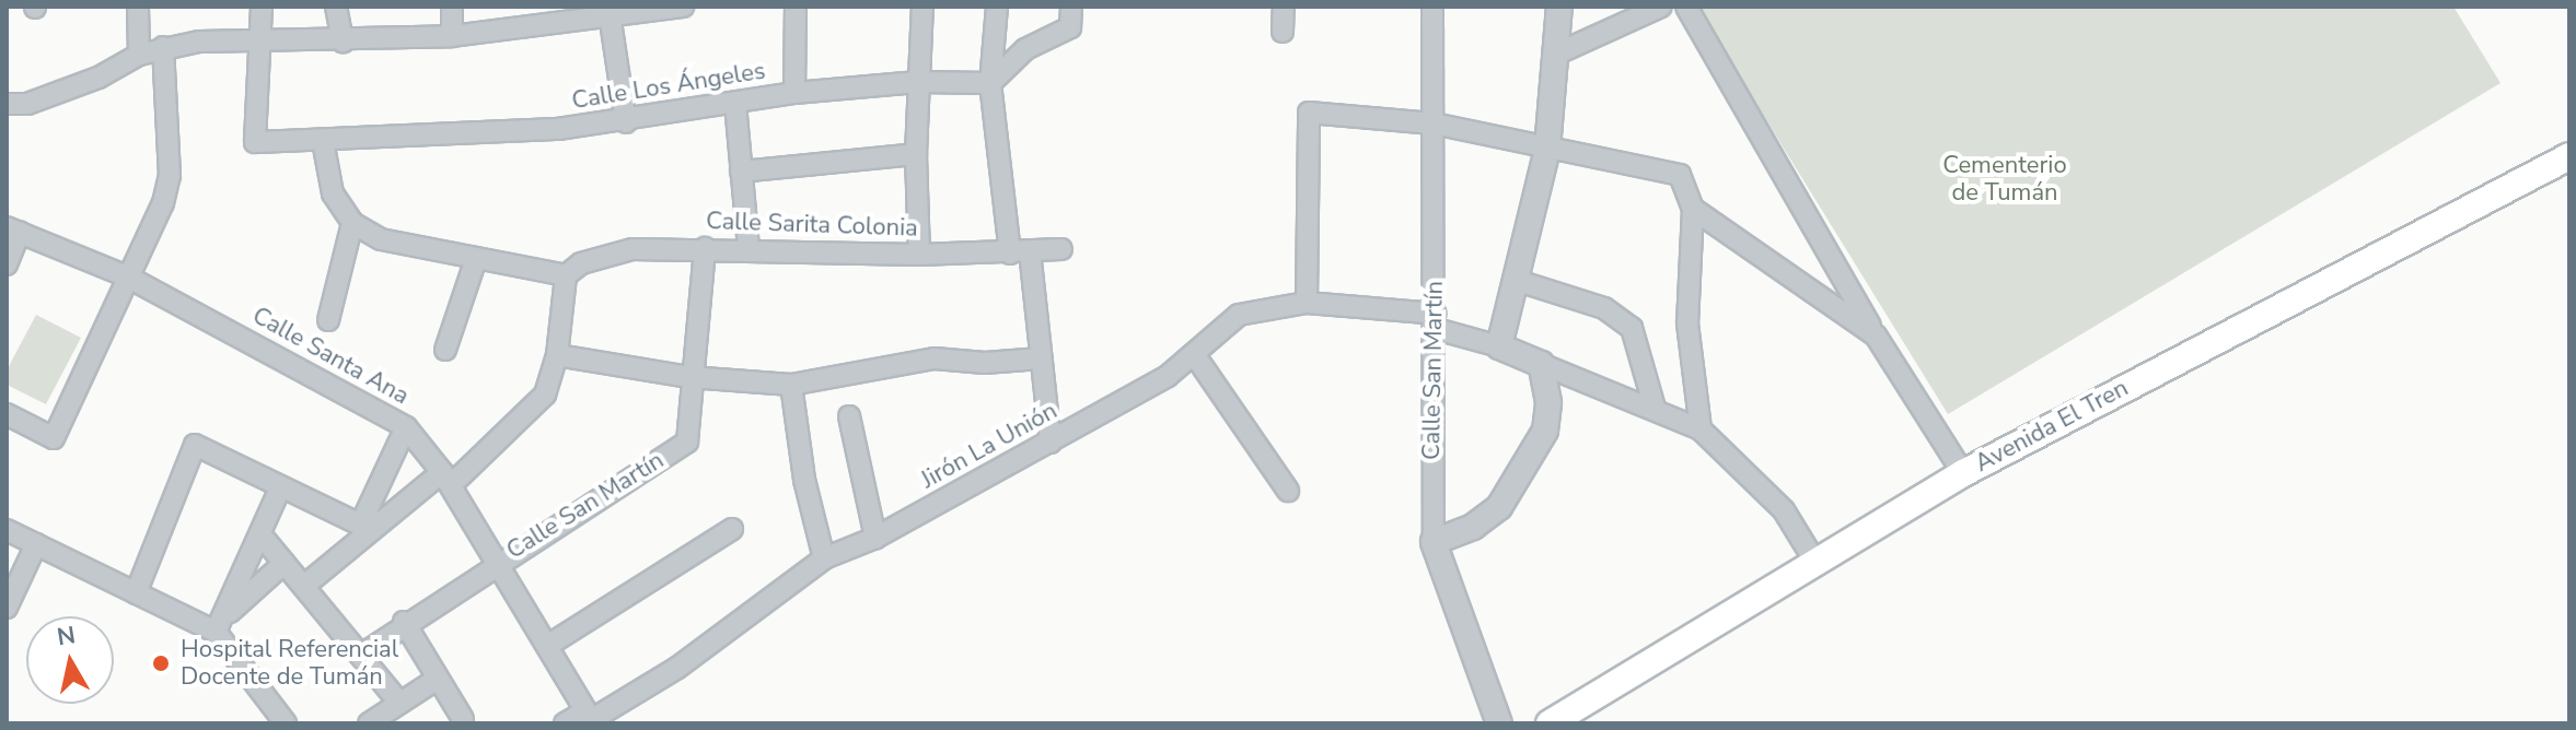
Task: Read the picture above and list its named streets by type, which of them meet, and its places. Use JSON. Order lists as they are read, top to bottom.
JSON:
{
  "streets": {
    "main road": ["Avenida El Tren"],
    "street": [
      "Calle Los Ángeles",
      "Calle Sarita Colonia",
      "Calle Santa Ana",
      "Calle San Martín",
      "Jirón La Unión"
    ]
  },
  "crossings": [
    ["Calle Sarita Colonia", "Calle San Martín"],
    ["Calle Santa Ana", "Calle San Martín"],
    ["Calle Santa Ana", "Jirón La Unión"],
    ["Calle San Martín", "Jirón La Unión"]
  ],
  "parks": ["Cementerio de Tumán"],
  "places": ["Hospital Referencial Docente de Tumán"],
  "north": "top"
}
